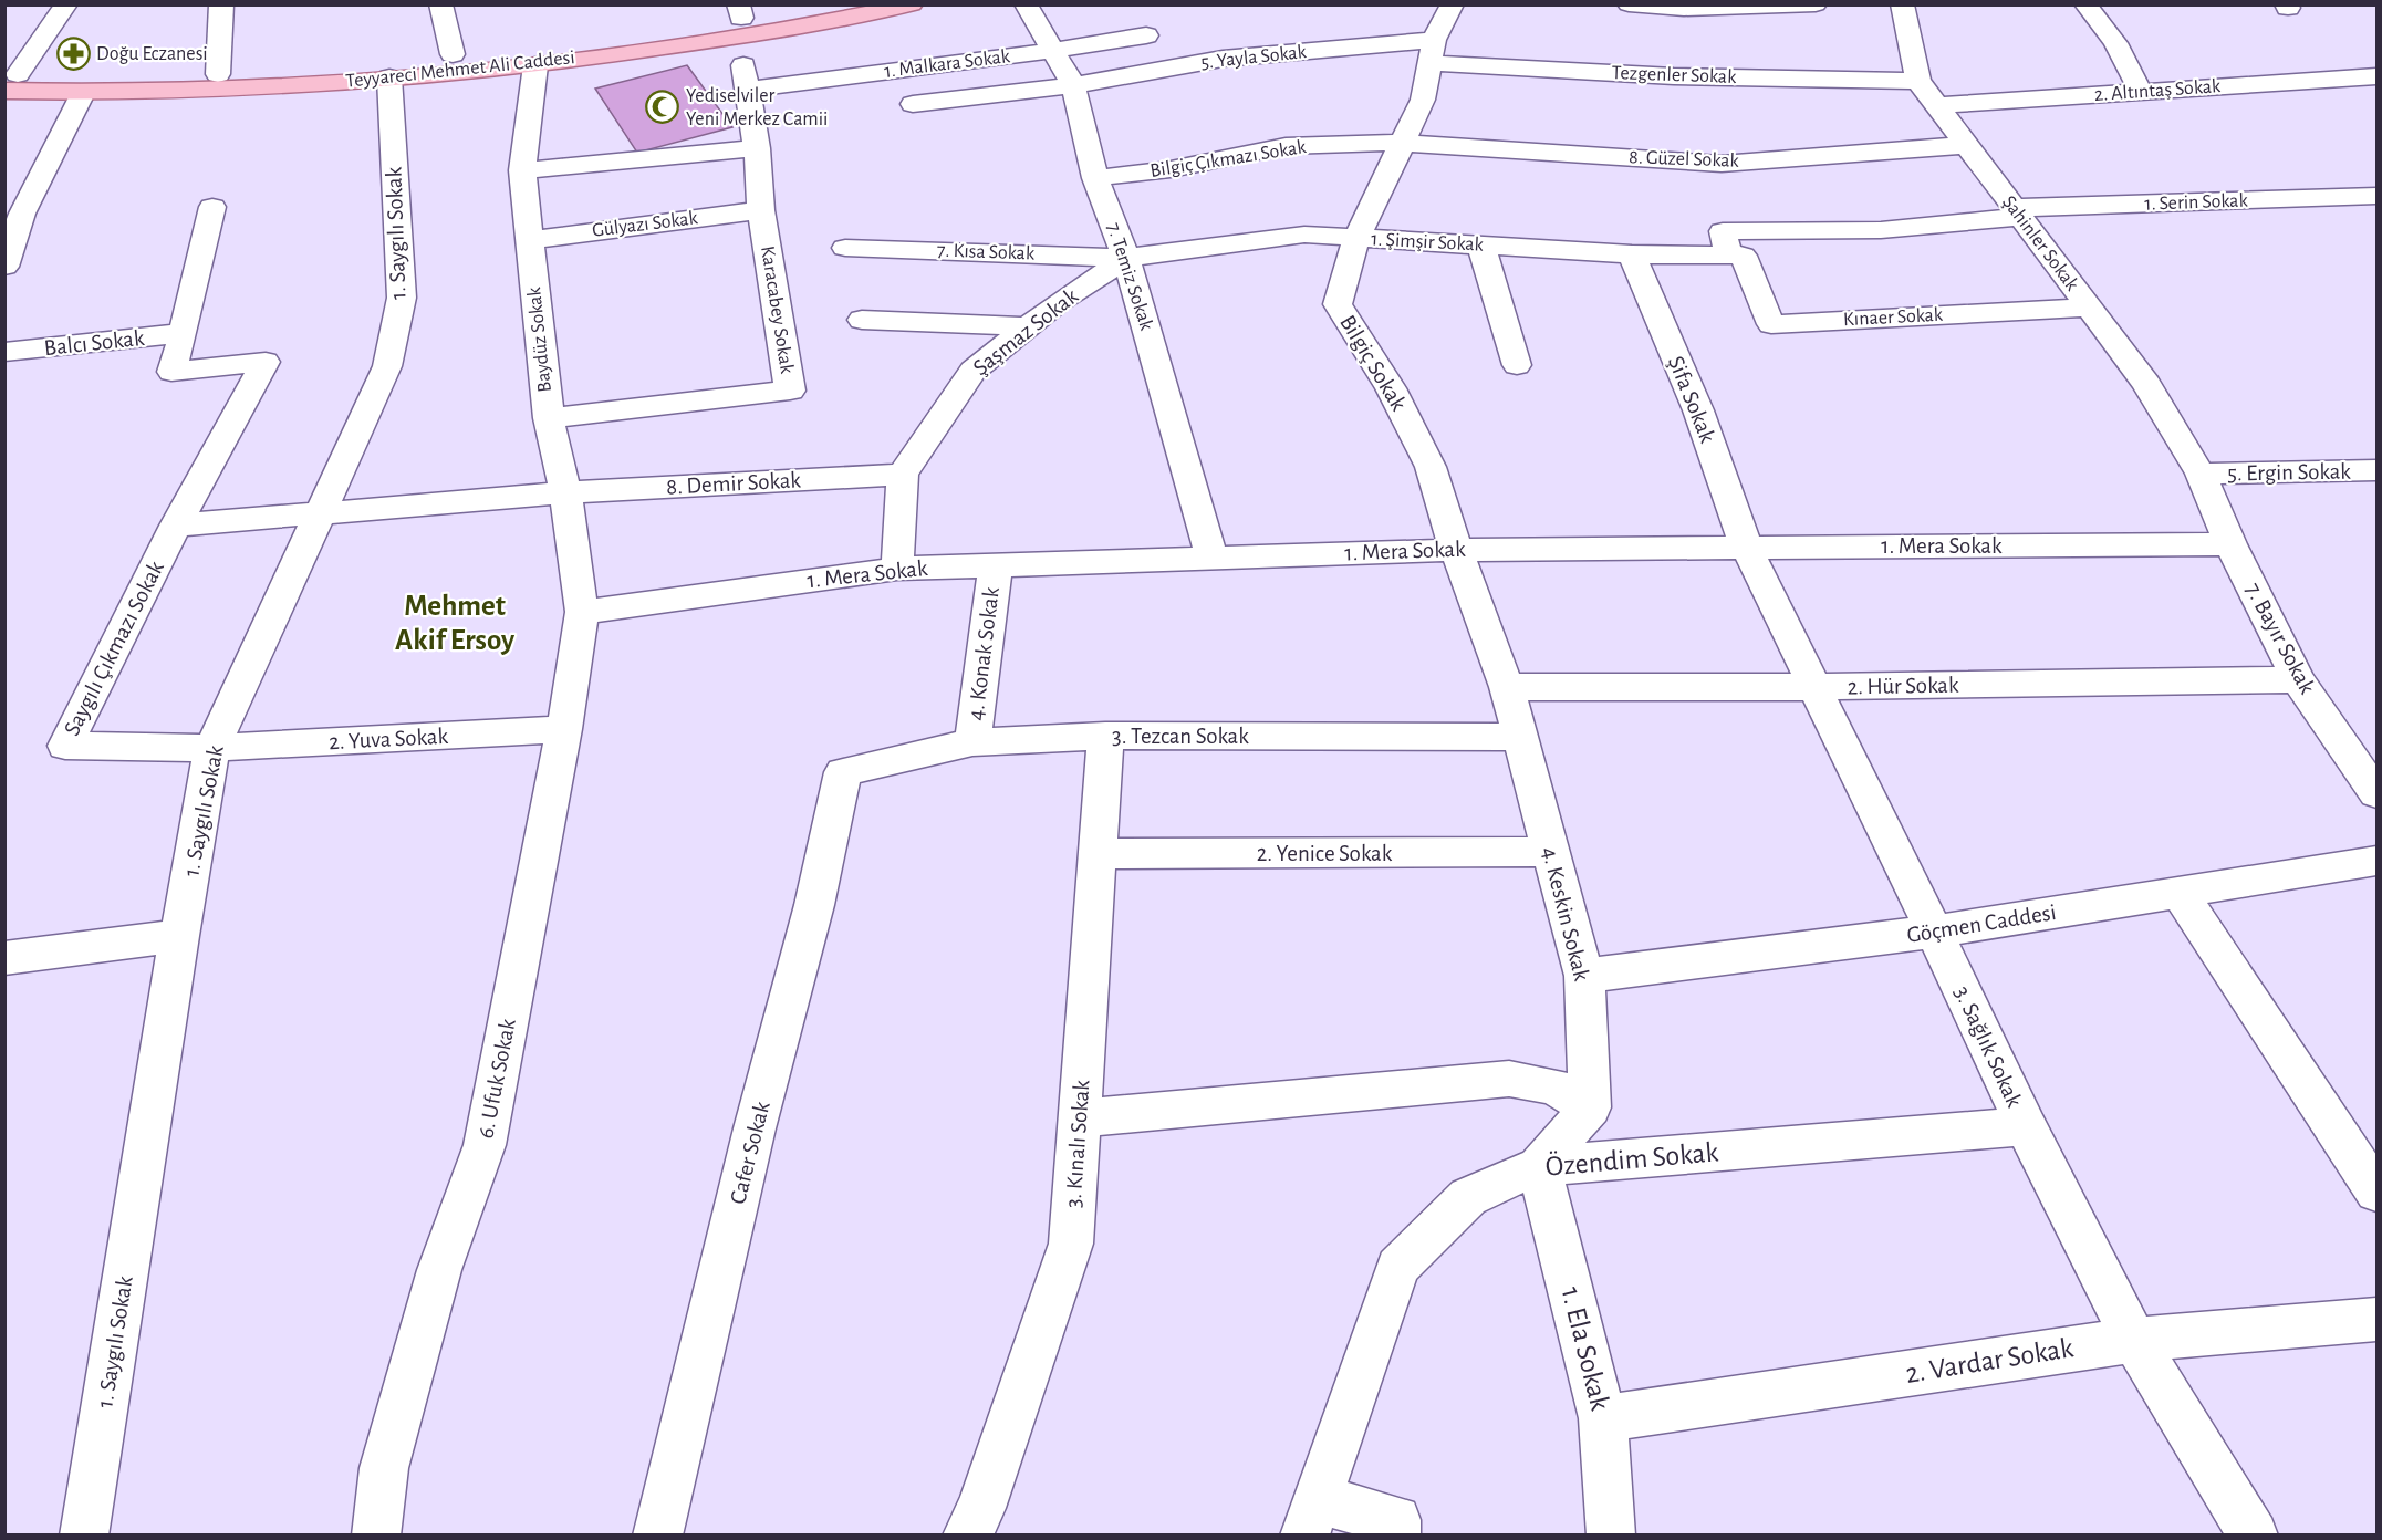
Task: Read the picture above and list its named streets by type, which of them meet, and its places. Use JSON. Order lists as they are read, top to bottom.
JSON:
{
  "streets": {
    "main road": ["Teyyareci Mehmet Ali Caddesi"],
    "street": [
      "5. Yayla Sokak",
      "1. Malkara Sokak",
      "Tezgenler Sokak",
      "2. Altıntaş Sokak",
      "Bilgiç Çıkmazı Sokak",
      "8. Güzel Sokak",
      "1. Serin Sokak",
      "Gülyazı Sokak",
      "1. Saygılı Sokak",
      "1. Şimşir Sokak",
      "Şahinler Sokak",
      "7. Kısa Sokak",
      "7. Temiz Sokak",
      "Karacabey Sokak",
      "Kınaer Sokak",
      "Şaşmaz Sokak",
      "Baydüz Sokak",
      "Balcı Sokak",
      "Bilgiç Sokak",
      "Şifa Sokak",
      "5. Ergin Sokak",
      "8. Demir Sokak",
      "1. Mera Sokak",
      "7. Bayır Sokak",
      "Saygılı Çıkmazı Sokak",
      "4. Konak Sokak",
      "2. Hür Sokak",
      "3. Tezcan Sokak",
      "2. Yuva Sokak",
      "2. Yenice Sokak",
      "4. Keskin Sokak",
      "Göçmen Caddesi",
      "3. Sağlık Sokak",
      "6. Ufuk Sokak",
      "3. Kınalı Sokak",
      "Cafer Sokak",
      "Özendim Sokak",
      "1. Ela Sokak",
      "2. Vardar Sokak"
    ]
  },
  "crossings": [
    ["5. Yayla Sokak", "Tezgenler Sokak"],
    ["5. Yayla Sokak", "7. Temiz Sokak"],
    ["5. Yayla Sokak", "Bilgiç Sokak"],
    ["1. Malkara Sokak", "7. Temiz Sokak"],
    ["1. Malkara Sokak", "Karacabey Sokak"],
    ["Teyyareci Mehmet Ali Caddesi", "1. Saygılı Sokak"],
    ["Teyyareci Mehmet Ali Caddesi", "Baydüz Sokak"],
    ["Tezgenler Sokak", "Şahinler Sokak"],
    ["Tezgenler Sokak", "Bilgiç Sokak"],
    ["2. Altıntaş Sokak", "Şahinler Sokak"],
    ["Bilgiç Çıkmazı Sokak", "8. Güzel Sokak"],
    ["Bilgiç Çıkmazı Sokak", "7. Temiz Sokak"],
    ["Bilgiç Çıkmazı Sokak", "Bilgiç Sokak"],
    ["8. Güzel Sokak", "Şahinler Sokak"],
    ["8. Güzel Sokak", "Bilgiç Sokak"],
    ["1. Serin Sokak", "Şahinler Sokak"],
    ["Gülyazı Sokak", "Karacabey Sokak"],
    ["Gülyazı Sokak", "Baydüz Sokak"],
    ["1. Saygılı Sokak", "Saygılı Çıkmazı Sokak"],
    ["1. Saygılı Sokak", "2. Yuva Sokak"],
    ["1. Şimşir Sokak", "7. Kısa Sokak"],
    ["1. Şimşir Sokak", "7. Temiz Sokak"],
    ["1. Şimşir Sokak", "Kınaer Sokak"],
    ["1. Şimşir Sokak", "Şaşmaz Sokak"],
    ["1. Şimşir Sokak", "Bilgiç Sokak"],
    ["1. Şimşir Sokak", "Şifa Sokak"],
    ["Şahinler Sokak", "Kınaer Sokak"],
    ["Şahinler Sokak", "5. Ergin Sokak"],
    ["Şahinler Sokak", "7. Bayır Sokak"],
    ["7. Kısa Sokak", "7. Temiz Sokak"],
    ["7. Kısa Sokak", "Şaşmaz Sokak"],
    ["7. Temiz Sokak", "Şaşmaz Sokak"],
    ["7. Temiz Sokak", "1. Mera Sokak"],
    ["Karacabey Sokak", "Baydüz Sokak"],
    ["Şaşmaz Sokak", "8. Demir Sokak"],
    ["Baydüz Sokak", "8. Demir Sokak"],
    ["Baydüz Sokak", "1. Mera Sokak"],
    ["Baydüz Sokak", "6. Ufuk Sokak"],
    ["Balcı Sokak", "Saygılı Çıkmazı Sokak"],
    ["Bilgiç Sokak", "1. Mera Sokak"],
    ["Bilgiç Sokak", "2. Hür Sokak"],
    ["Bilgiç Sokak", "4. Keskin Sokak"],
    ["Şifa Sokak", "1. Mera Sokak"],
    ["Şifa Sokak", "3. Sağlık Sokak"],
    ["5. Ergin Sokak", "7. Bayır Sokak"],
    ["1. Mera Sokak", "7. Bayır Sokak"],
    ["1. Mera Sokak", "4. Konak Sokak"],
    ["1. Mera Sokak", "3. Sağlık Sokak"],
    ["1. Mera Sokak", "6. Ufuk Sokak"],
    ["7. Bayır Sokak", "2. Hür Sokak"],
    ["Saygılı Çıkmazı Sokak", "2. Yuva Sokak"],
    ["4. Konak Sokak", "3. Tezcan Sokak"],
    ["2. Hür Sokak", "4. Keskin Sokak"],
    ["2. Hür Sokak", "3. Sağlık Sokak"],
    ["3. Tezcan Sokak", "4. Keskin Sokak"],
    ["3. Tezcan Sokak", "3. Kınalı Sokak"],
    ["3. Tezcan Sokak", "Cafer Sokak"],
    ["2. Yuva Sokak", "6. Ufuk Sokak"],
    ["2. Yenice Sokak", "4. Keskin Sokak"],
    ["2. Yenice Sokak", "3. Kınalı Sokak"],
    ["4. Keskin Sokak", "Göçmen Caddesi"],
    ["Göçmen Caddesi", "3. Sağlık Sokak"],
    ["3. Sağlık Sokak", "Özendim Sokak"],
    ["3. Sağlık Sokak", "2. Vardar Sokak"],
    ["Özendim Sokak", "1. Ela Sokak"],
    ["1. Ela Sokak", "2. Vardar Sokak"]
  ],
  "districts": ["Mehmet Akif Ersoy"],
  "places": {
    "pharmacy": ["Doğu Eczanesi"],
    "mosque": ["Yediselviler Yeni Merkez Camii"]
  }
}
